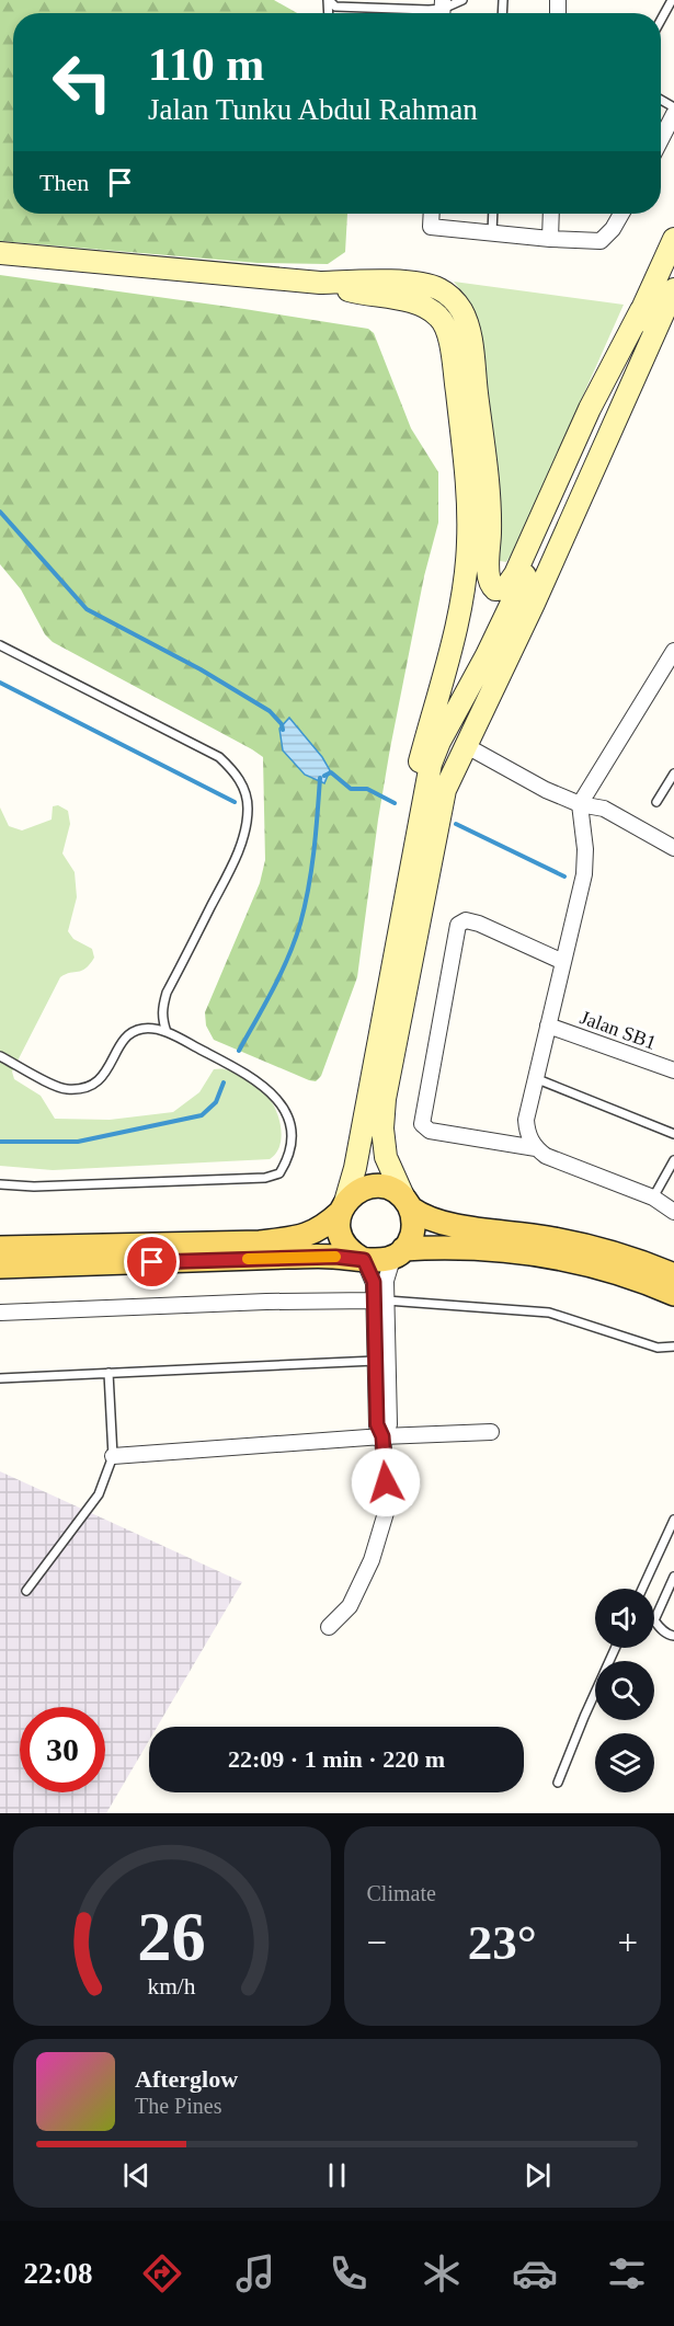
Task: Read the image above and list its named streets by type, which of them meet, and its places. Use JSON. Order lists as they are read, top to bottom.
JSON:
{
  "streets": {
    "street": ["Jalan SB1"]
  },
  "page": {
    "turn": ["110 m", "Jalan Tunku Abdul Rahman"],
    "then": "Then",
    "limit": "30",
    "trip": "22:09 · 1 min · 220 m",
    "tile": "Climate",
    "heat": ["−", "23°", "+"],
    "song": ["Afterglow", "The Pines"],
    "tabs": "22:08",
    "gauge": ["26", "km/h"]
  }
}
